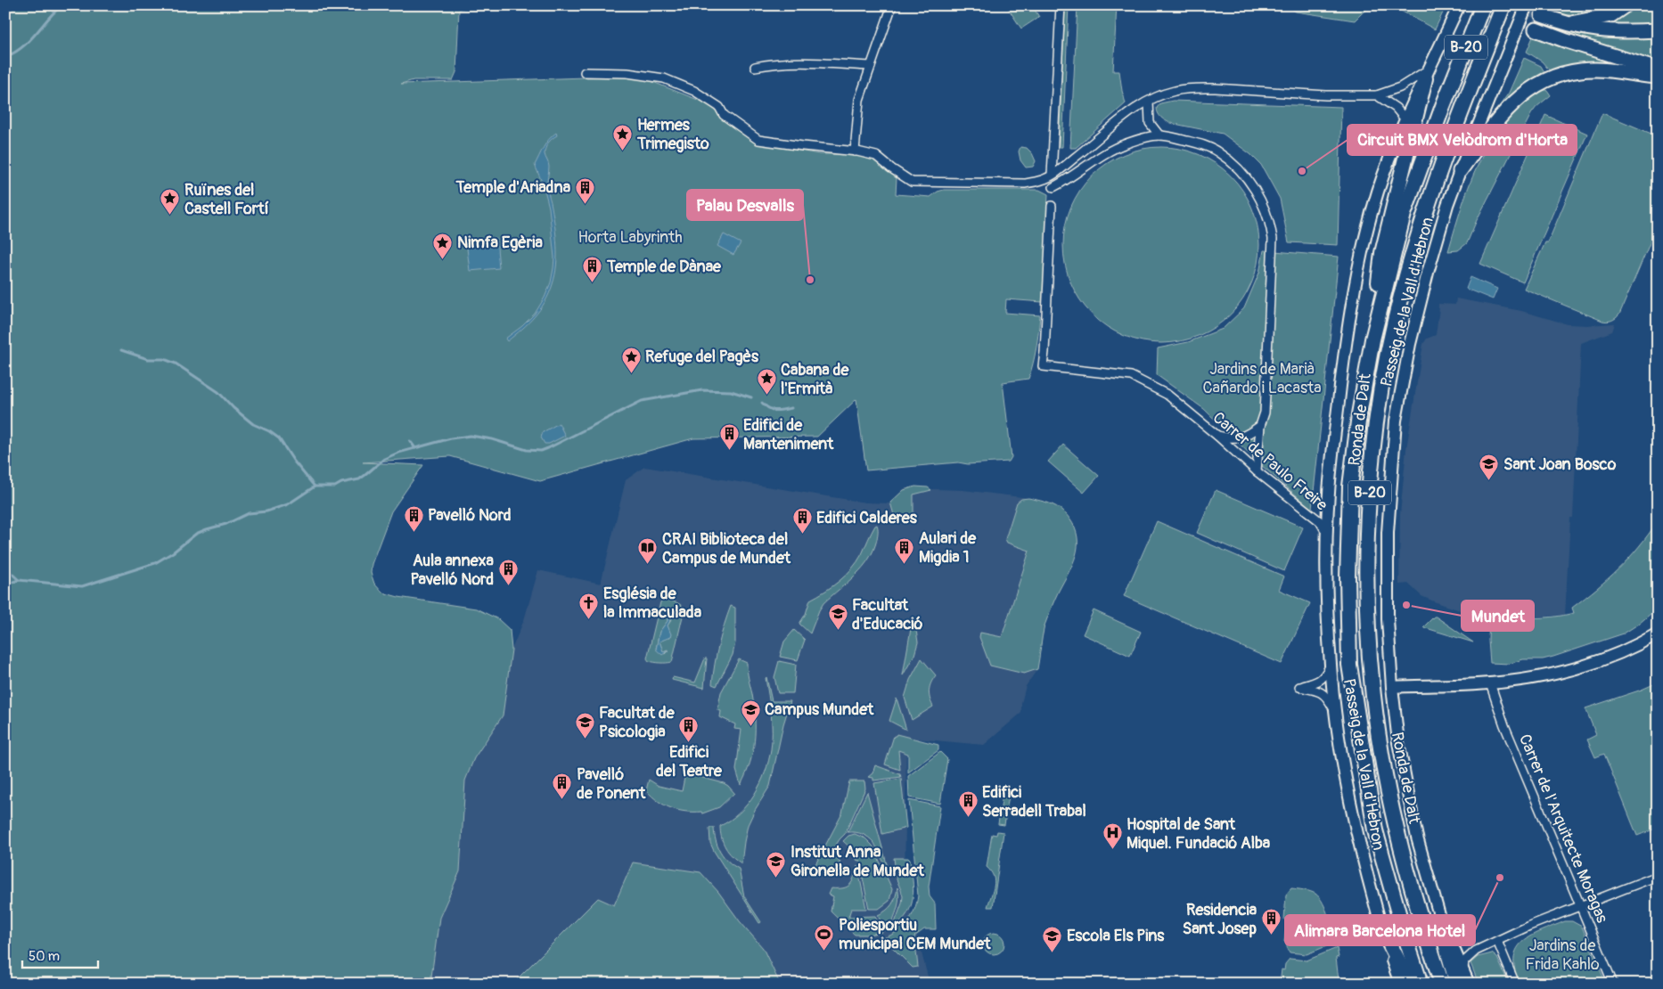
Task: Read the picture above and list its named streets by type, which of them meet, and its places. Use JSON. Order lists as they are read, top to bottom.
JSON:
{
  "streets": {
    "highway": ["B-20", "Ronda de Dalt"],
    "street": ["Passeig de la Vall d'Hebron", "Carrer de Paulo Freire", "Carrer de l'Arquitecte Moragas"]
  },
  "crossings": [
    ["Passeig de la Vall d'Hebron", "Carrer de Paulo Freire"]
  ],
  "parks": ["Horta Labyrinth", "Jardins de Marià Cañardo i Lacasta", "Jardins de Frida Kahlo"],
  "places": {
    "place": [
      "Hermes Trimegisto",
      "Ruïnes del Castell Fortí",
      "Nimfa Egèria",
      "Refuge del Pagès",
      "Cabana de l'Ermità"
    ],
    "other": [
      "Circuit BMX Velòdrom d'Horta",
      "Palau Desvalls",
      "Mundet",
      "Alimara Barcelona Hotel"
    ],
    "building": [
      "Temple d'Ariadna",
      "Temple de Dànae",
      "Edifici de Manteniment",
      "Pavelló Nord",
      "Edifici Calderes",
      "Aulari de Migdia 1",
      "Aula annexa Pavelló Nord",
      "Edifici del Teatre",
      "Pavelló de Ponent",
      "Edifici Serradell Trabal",
      "Residencia Sant Josep"
    ],
    "school or university": [
      "Sant Joan Bosco",
      "Facultat d'Educació",
      "Campus Mundet",
      "Facultat de Psicologia",
      "Institut Anna Gironella de Mundet",
      "Escola Els Pins"
    ],
    "library": ["CRAI Biblioteca del Campus de Mundet"],
    "church": ["Església de la Immaculada"],
    "hospital": ["Hospital de Sant Miquel. Fundació Alba"],
    "sports": ["Poliesportiu municipal CEM Mundet"]
  },
  "scale_bar": "50 m"
}
